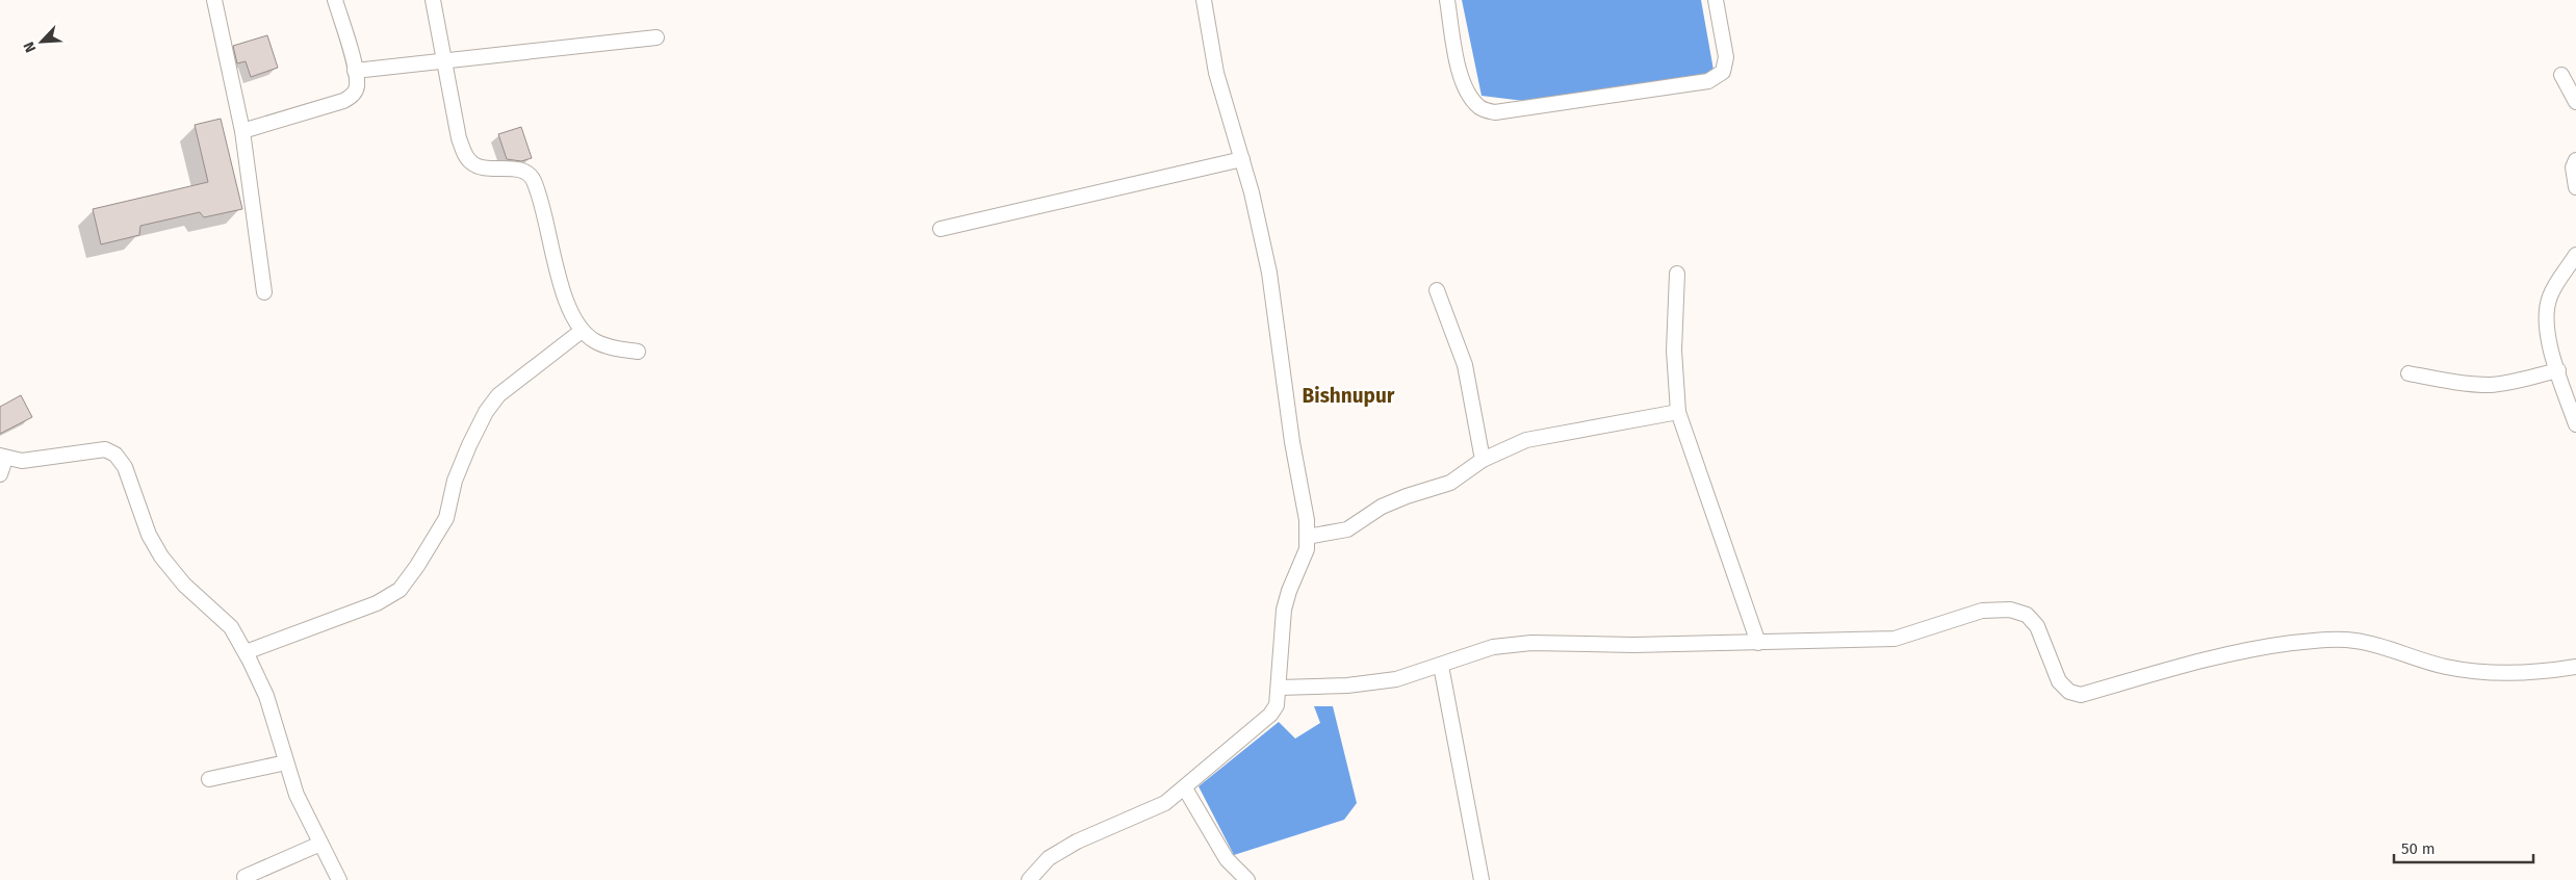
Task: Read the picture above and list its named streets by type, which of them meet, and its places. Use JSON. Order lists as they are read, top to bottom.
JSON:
{
  "districts": ["Bishnupur"],
  "scale_bar": "50 m",
  "north": "bottom left"
}
